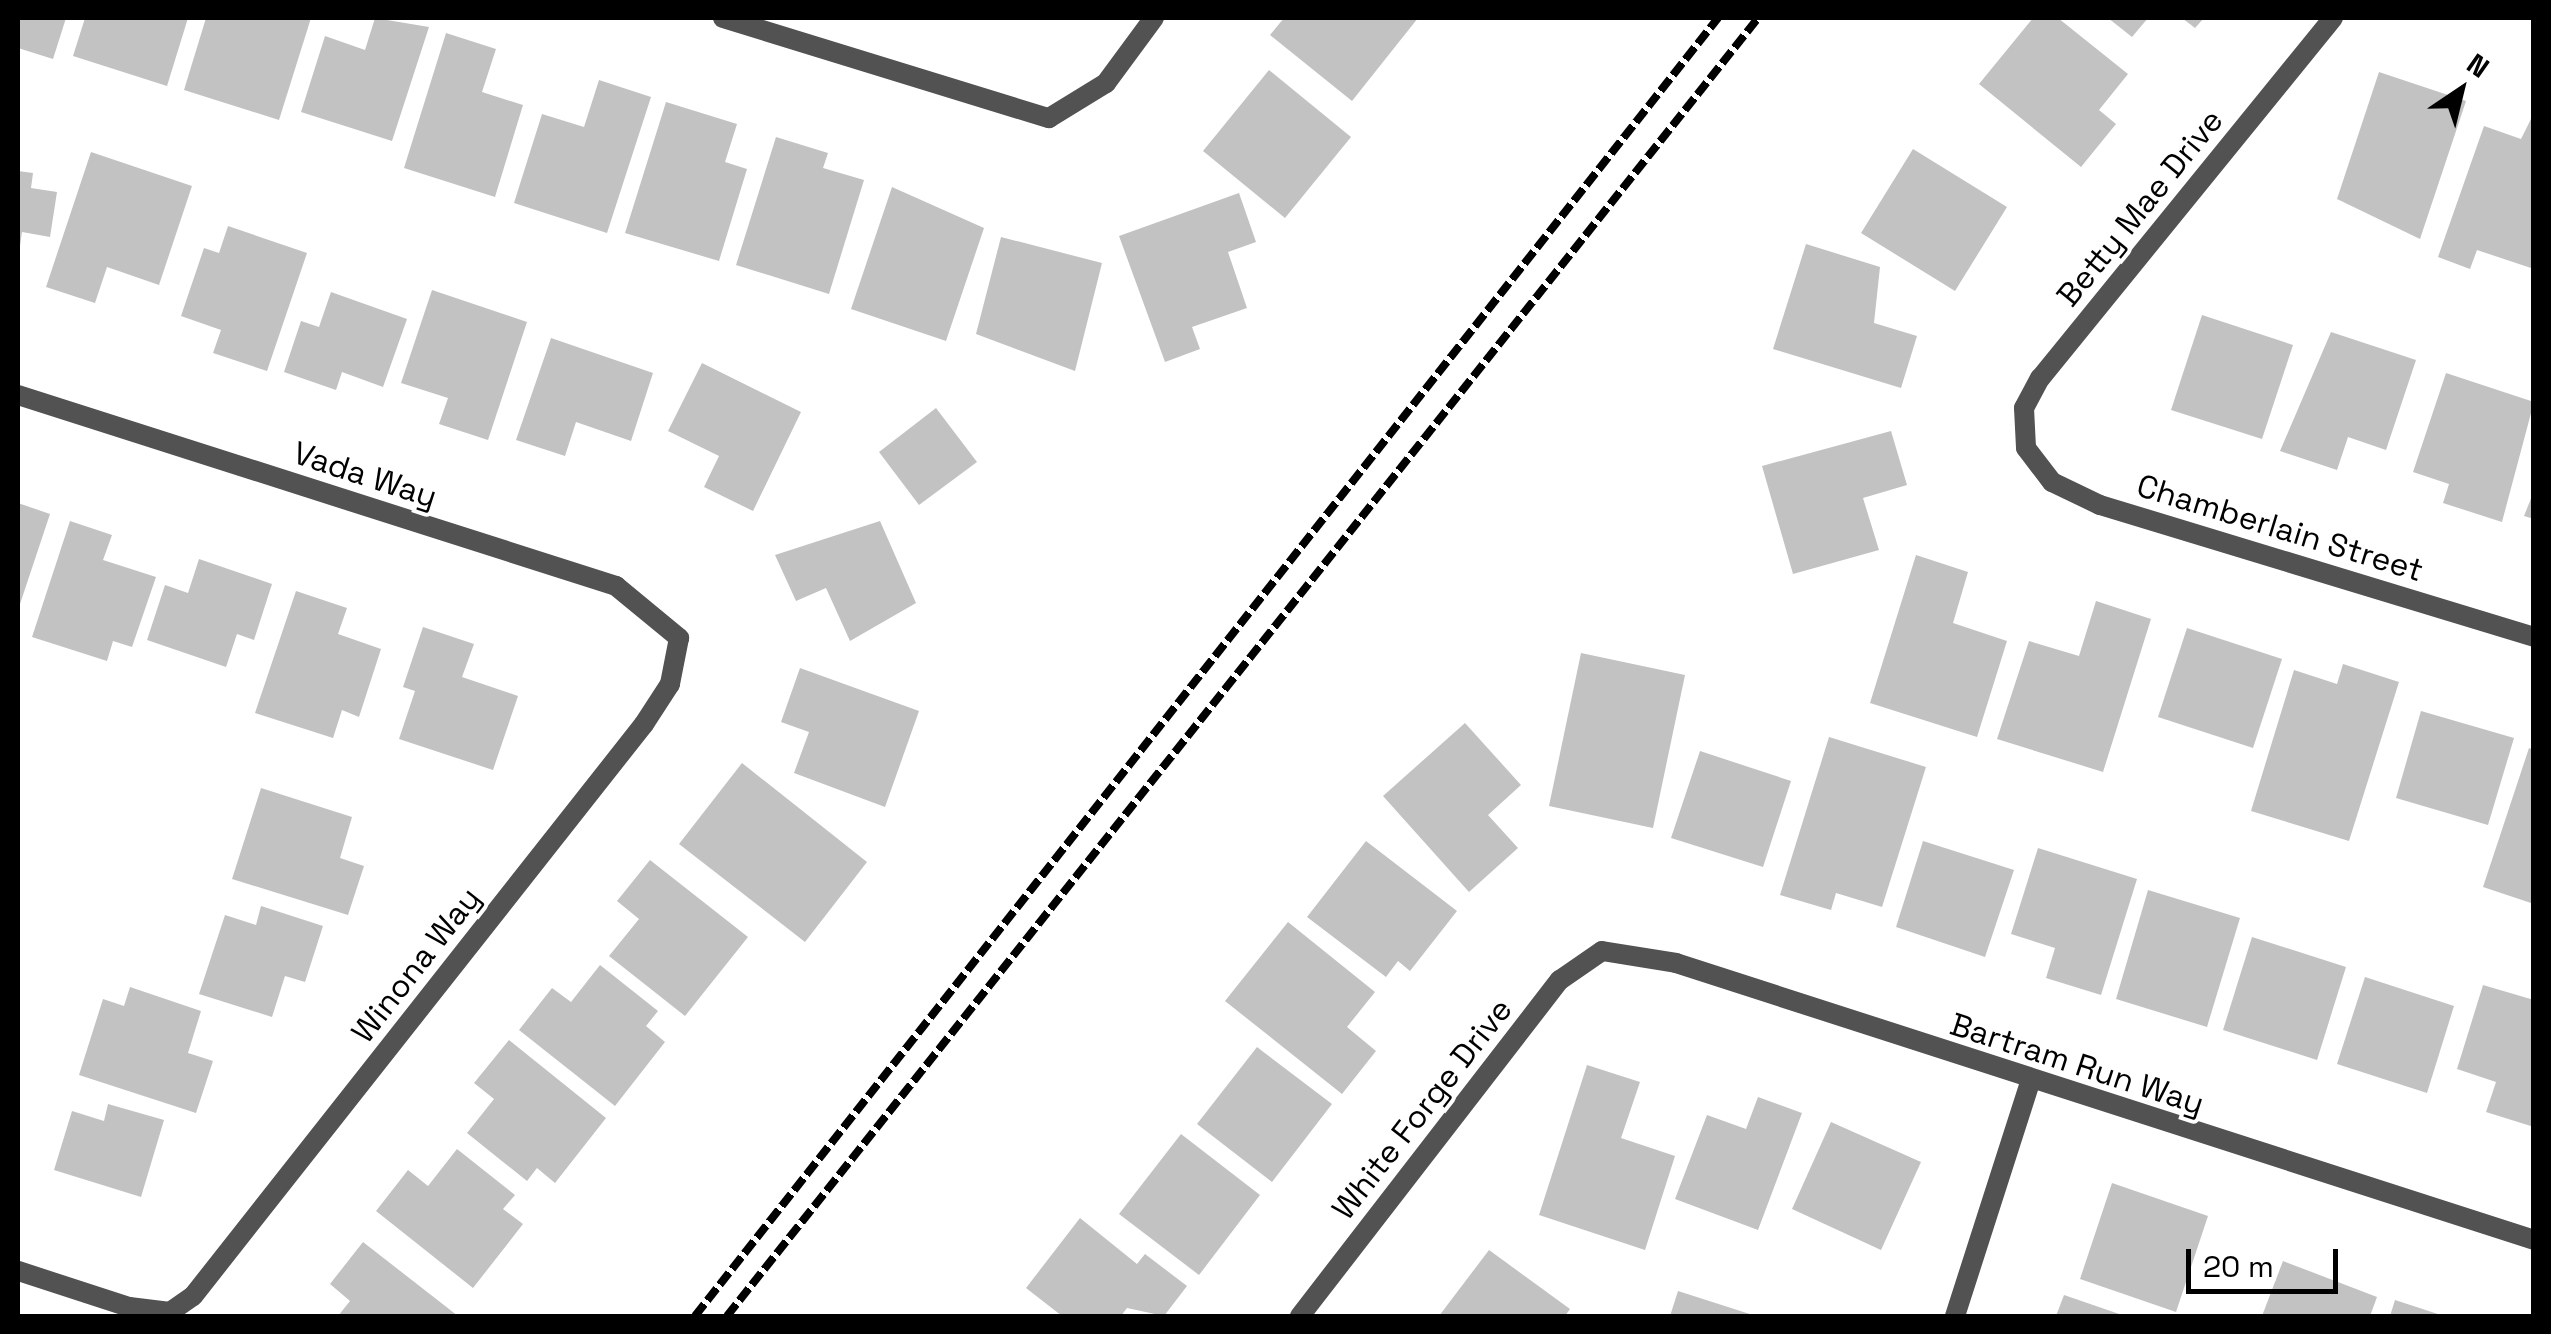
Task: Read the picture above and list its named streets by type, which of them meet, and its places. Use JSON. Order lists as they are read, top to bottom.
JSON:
{
  "streets": {
    "street": [
      "Betty Mae Drive",
      "Vada Way",
      "Chamberlain Street",
      "Winona Way",
      "Bartram Run Way",
      "White Forge Drive"
    ]
  },
  "crossings": [
    ["Betty Mae Drive", "Chamberlain Street"],
    ["Vada Way", "Winona Way"],
    ["Bartram Run Way", "White Forge Drive"]
  ],
  "scale_bar": "20 m",
  "north": "top right"
}
